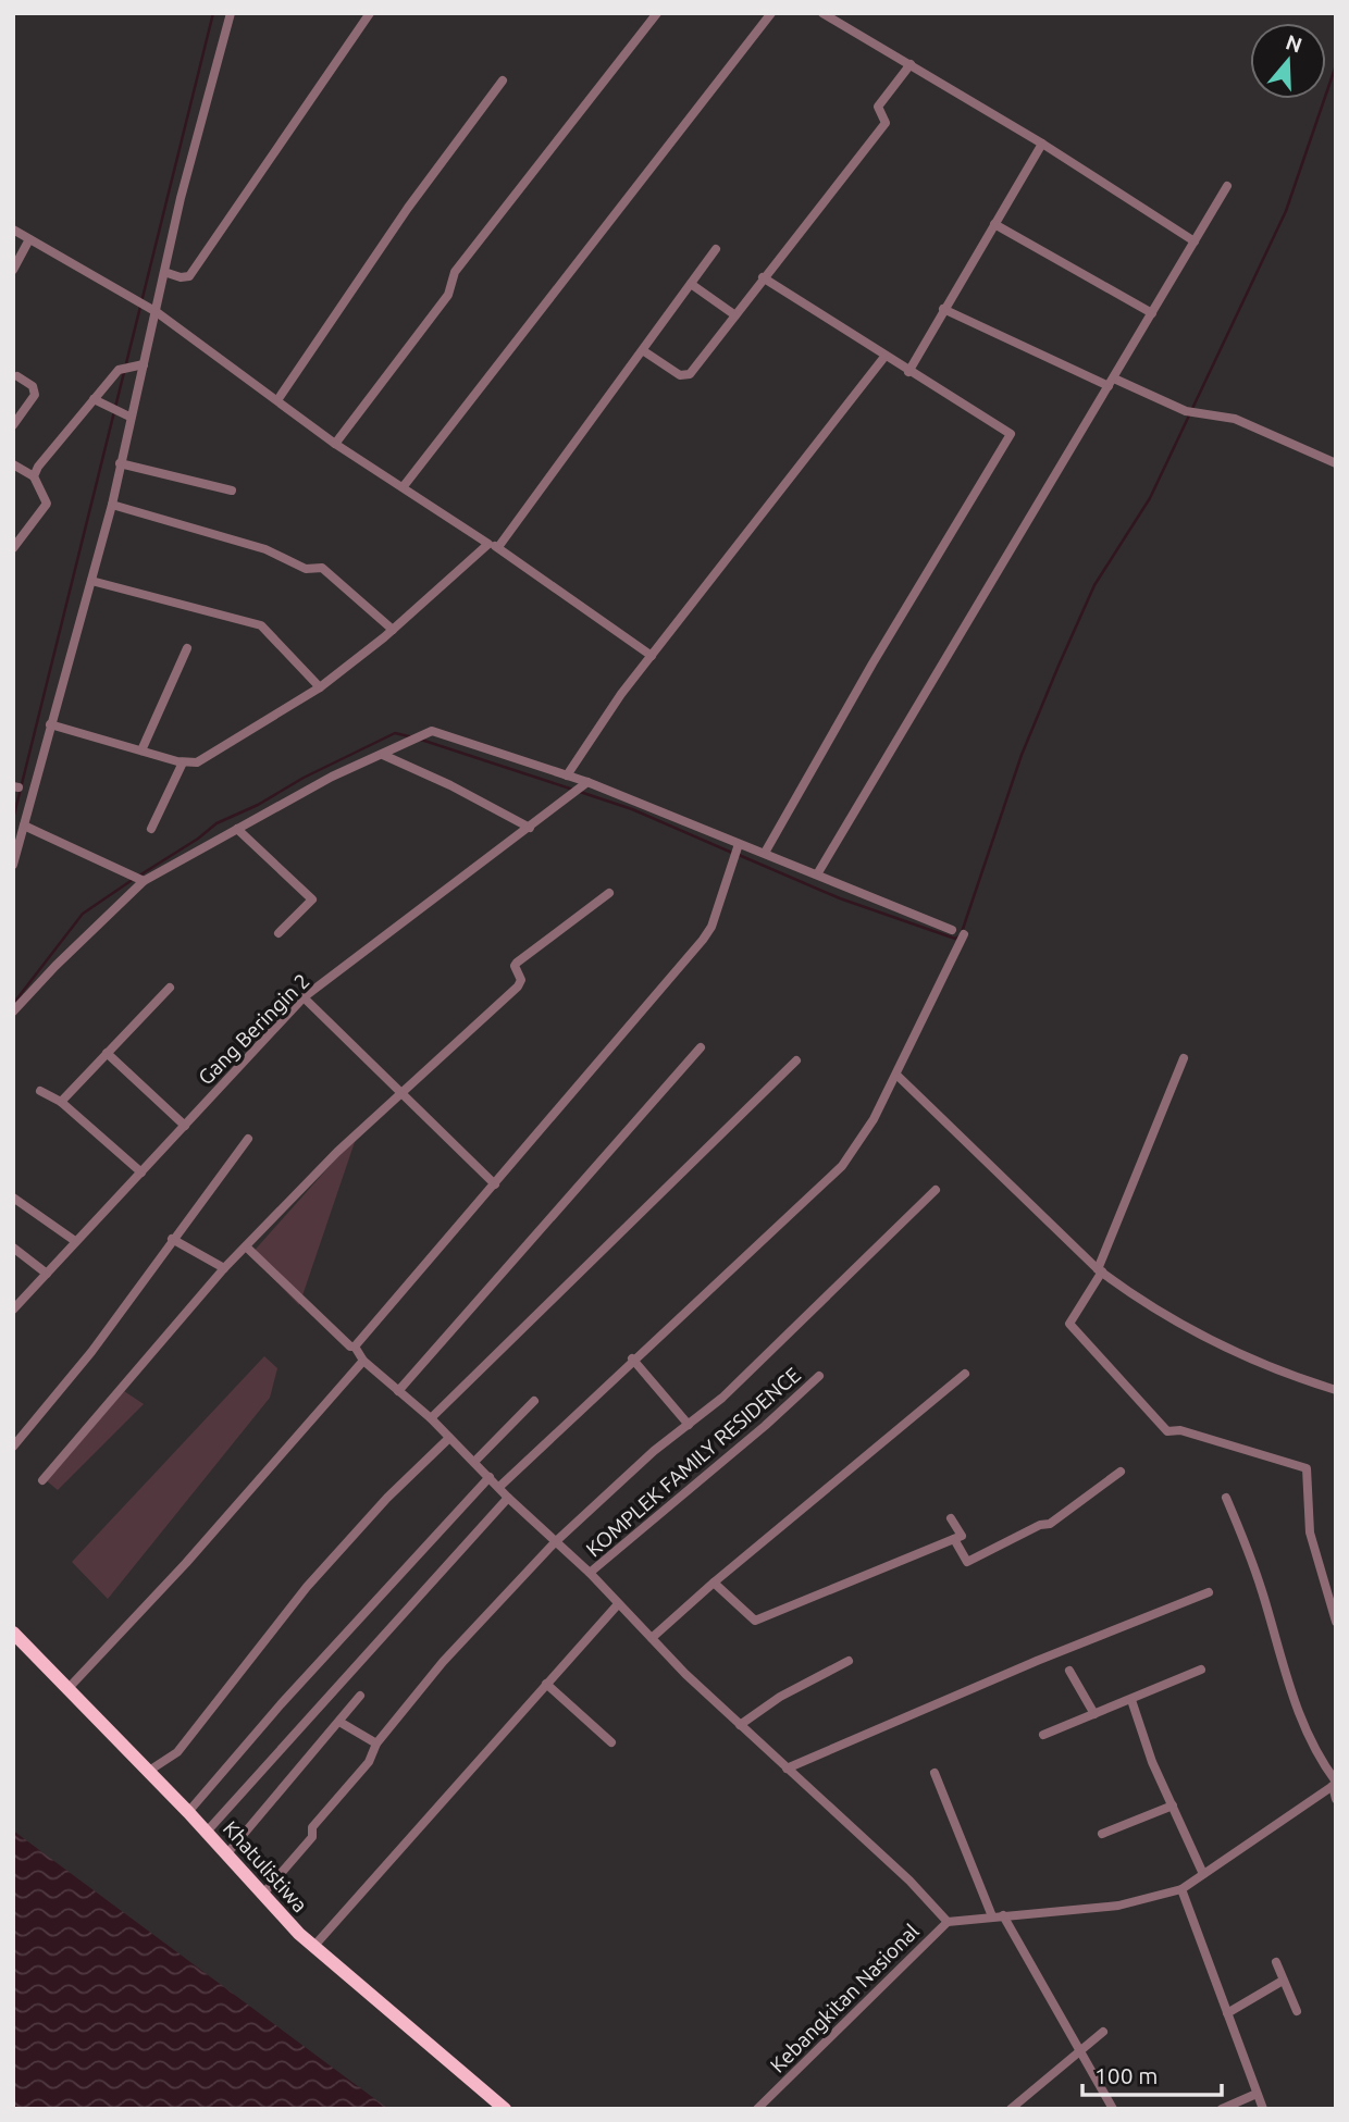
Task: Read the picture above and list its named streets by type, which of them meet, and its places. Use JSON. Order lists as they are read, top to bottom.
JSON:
{
  "streets": {
    "highway": ["Khatulistiwa"],
    "street": ["Gang Beringin 2", "KOMPLEK FAMILY RESIDENCE", "Kebangkitan Nasional"]
  },
  "scale_bar": "100 m",
  "north": "top"
}
